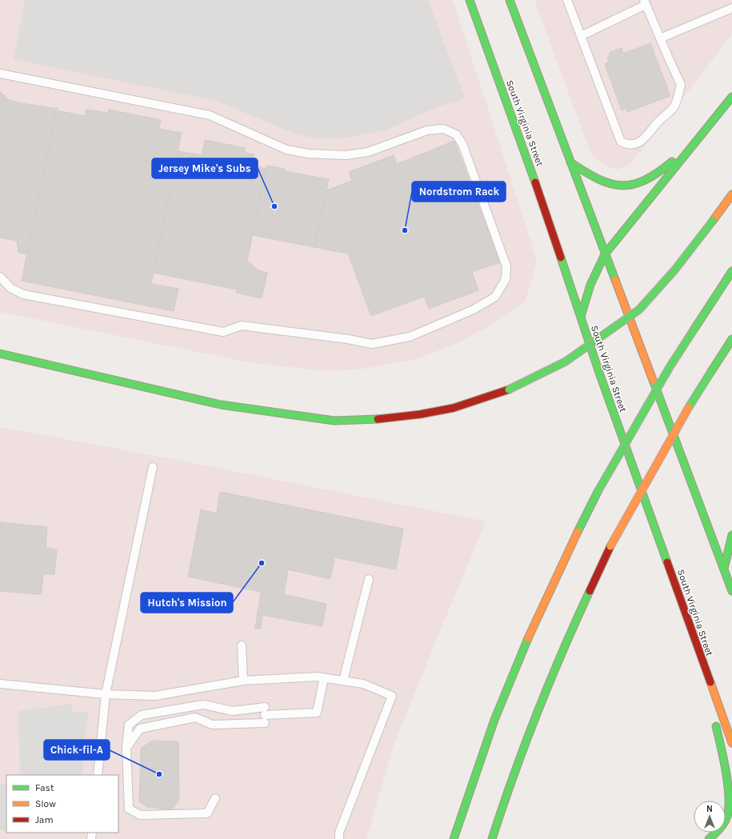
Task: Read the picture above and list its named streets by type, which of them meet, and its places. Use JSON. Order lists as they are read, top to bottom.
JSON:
{
  "streets": {
    "main road": ["South Virginia Street"]
  },
  "places": [
    "Jersey Mike's Subs",
    "Nordstrom Rack",
    "Hutch's Mission",
    "Chick-fil-A"
  ],
  "legend": ["Fast", "Slow", "Jam"],
  "north": "top"
}
